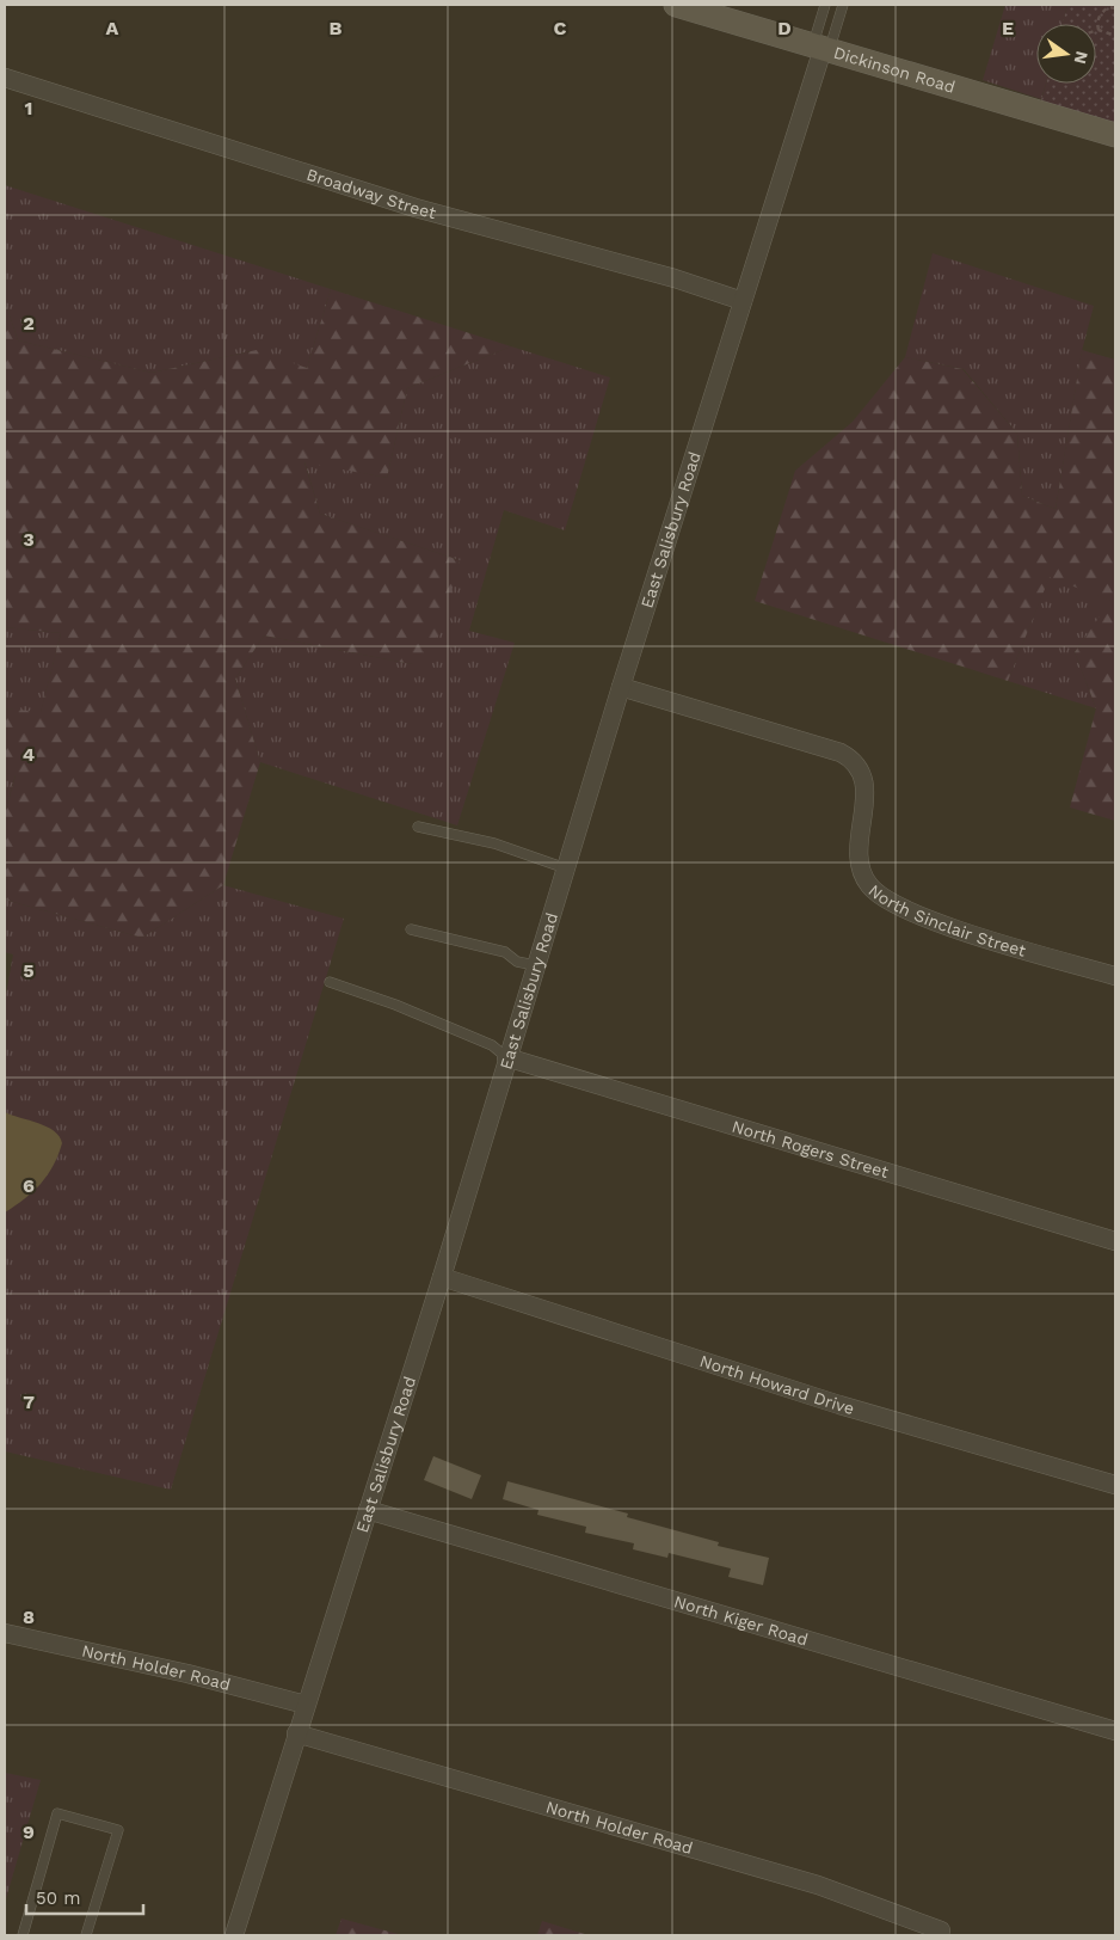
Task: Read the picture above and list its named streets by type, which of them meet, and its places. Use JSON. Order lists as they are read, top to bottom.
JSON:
{
  "streets": {
    "street": [
      "Dickinson Road",
      "Broadway Street",
      "East Salisbury Road",
      "North Sinclair Street",
      "North Rogers Street",
      "North Howard Drive",
      "North Kiger Road",
      "North Holder Road"
    ]
  },
  "crossings": [
    ["Dickinson Road", "East Salisbury Road"],
    ["Broadway Street", "East Salisbury Road"],
    ["East Salisbury Road", "North Sinclair Street"],
    ["East Salisbury Road", "North Rogers Street"],
    ["East Salisbury Road", "North Howard Drive"],
    ["East Salisbury Road", "North Kiger Road"],
    ["East Salisbury Road", "North Holder Road"]
  ],
  "scale_bar": "50 m",
  "north": "right",
  "grid": {
    "columns": [
      "A",
      "B",
      "C",
      "D",
      "E"
    ],
    "rows": [
      "1",
      "2",
      "3",
      "4",
      "5",
      "6",
      "7",
      "8",
      "9"
    ]
  }
}
